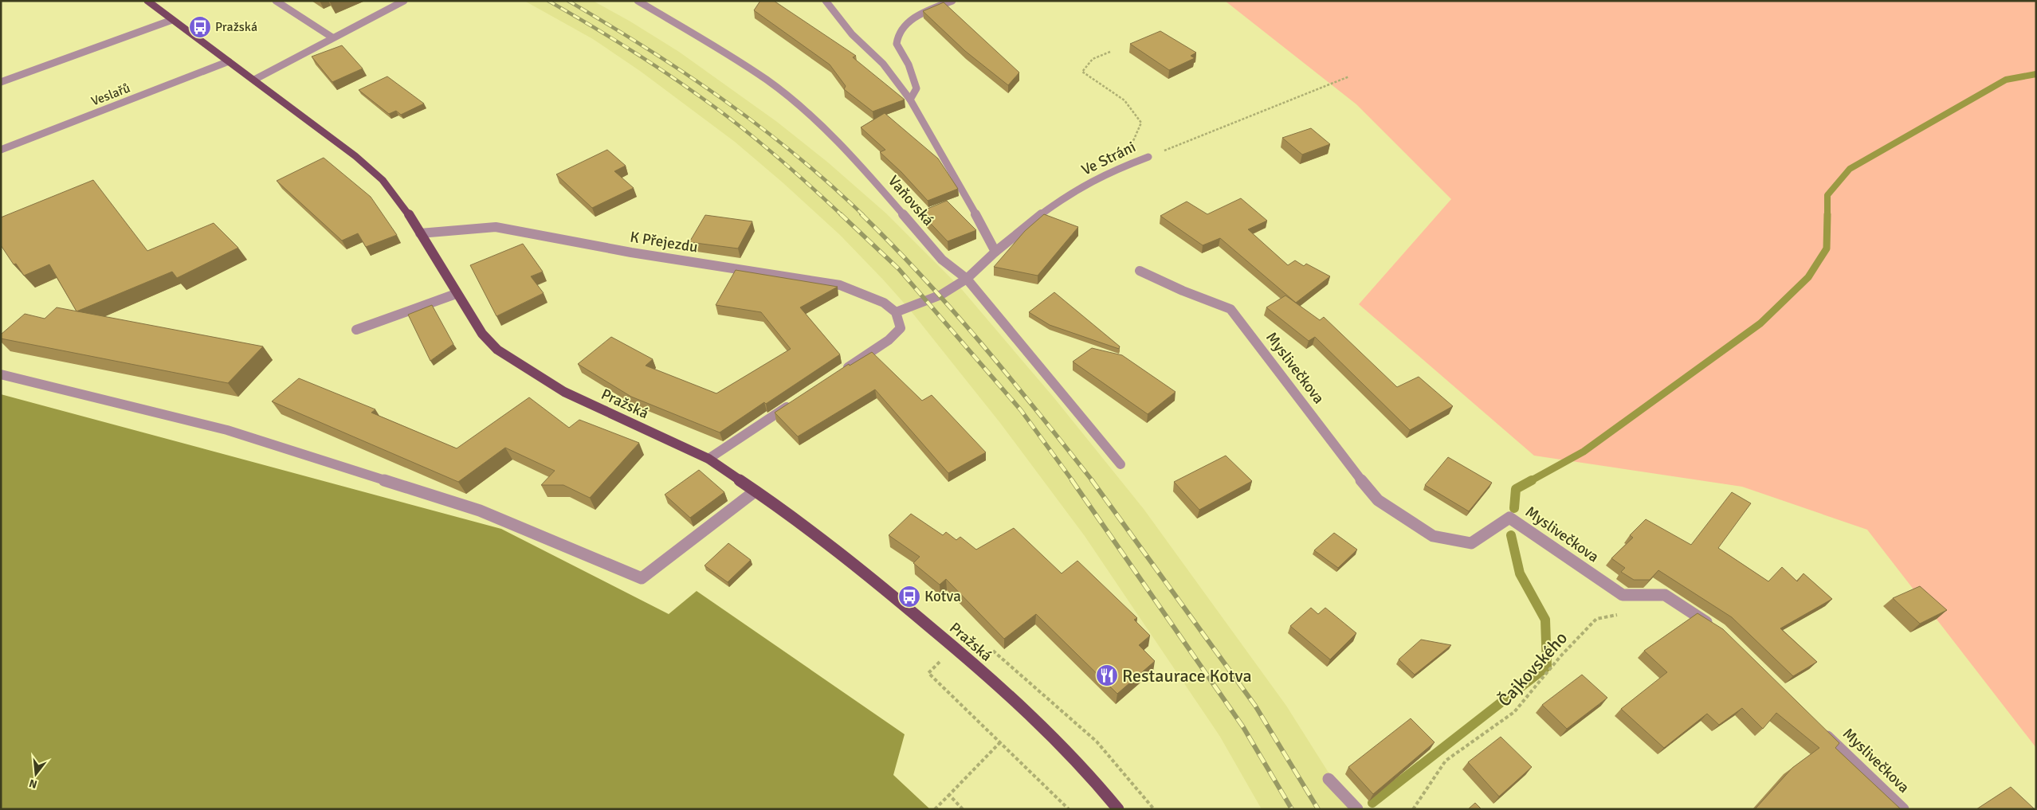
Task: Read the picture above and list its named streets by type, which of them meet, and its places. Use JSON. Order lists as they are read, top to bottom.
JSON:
{
  "streets": {
    "main road": ["Pražská"],
    "street": [
      "Veslařů",
      "Ve Stráni",
      "Vaňovská",
      "K Přejezdu",
      "Myslivečkova"
    ],
    "path": ["Čajkovského"]
  },
  "crossings": [
    ["Veslařů", "Pražská"],
    ["Ve Stráni", "Vaňovská"],
    ["K Přejezdu", "Pražská"]
  ],
  "places": {
    "bus stop": ["Pražská", "Kotva"],
    "restaurant": ["Restaurace Kotva"]
  },
  "north": "bottom"
}
